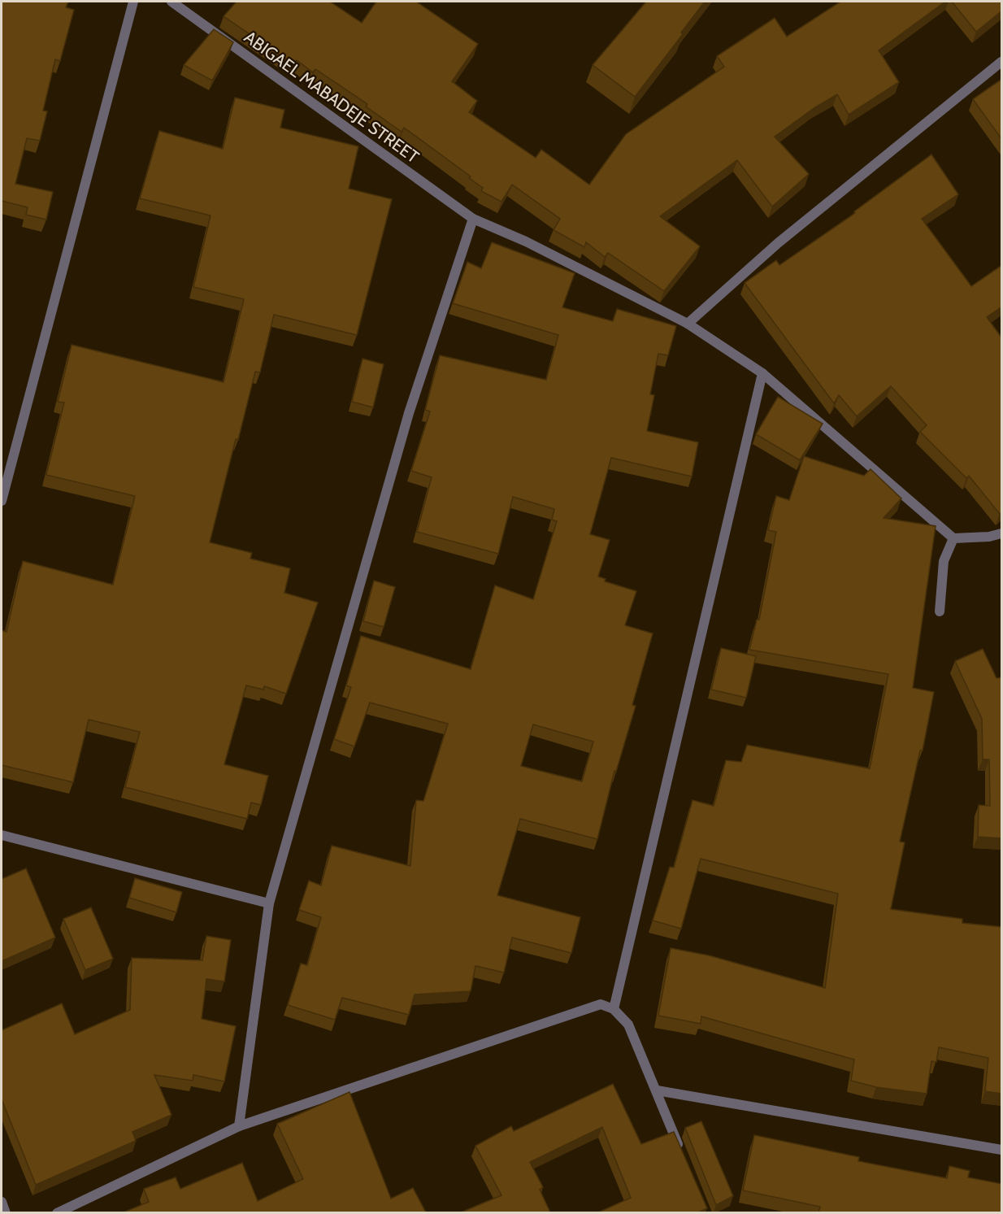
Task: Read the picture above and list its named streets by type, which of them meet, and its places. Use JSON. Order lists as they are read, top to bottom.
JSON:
{
  "streets": {
    "street": ["ABIGAEL MABADEJE STREET"]
  }
}
